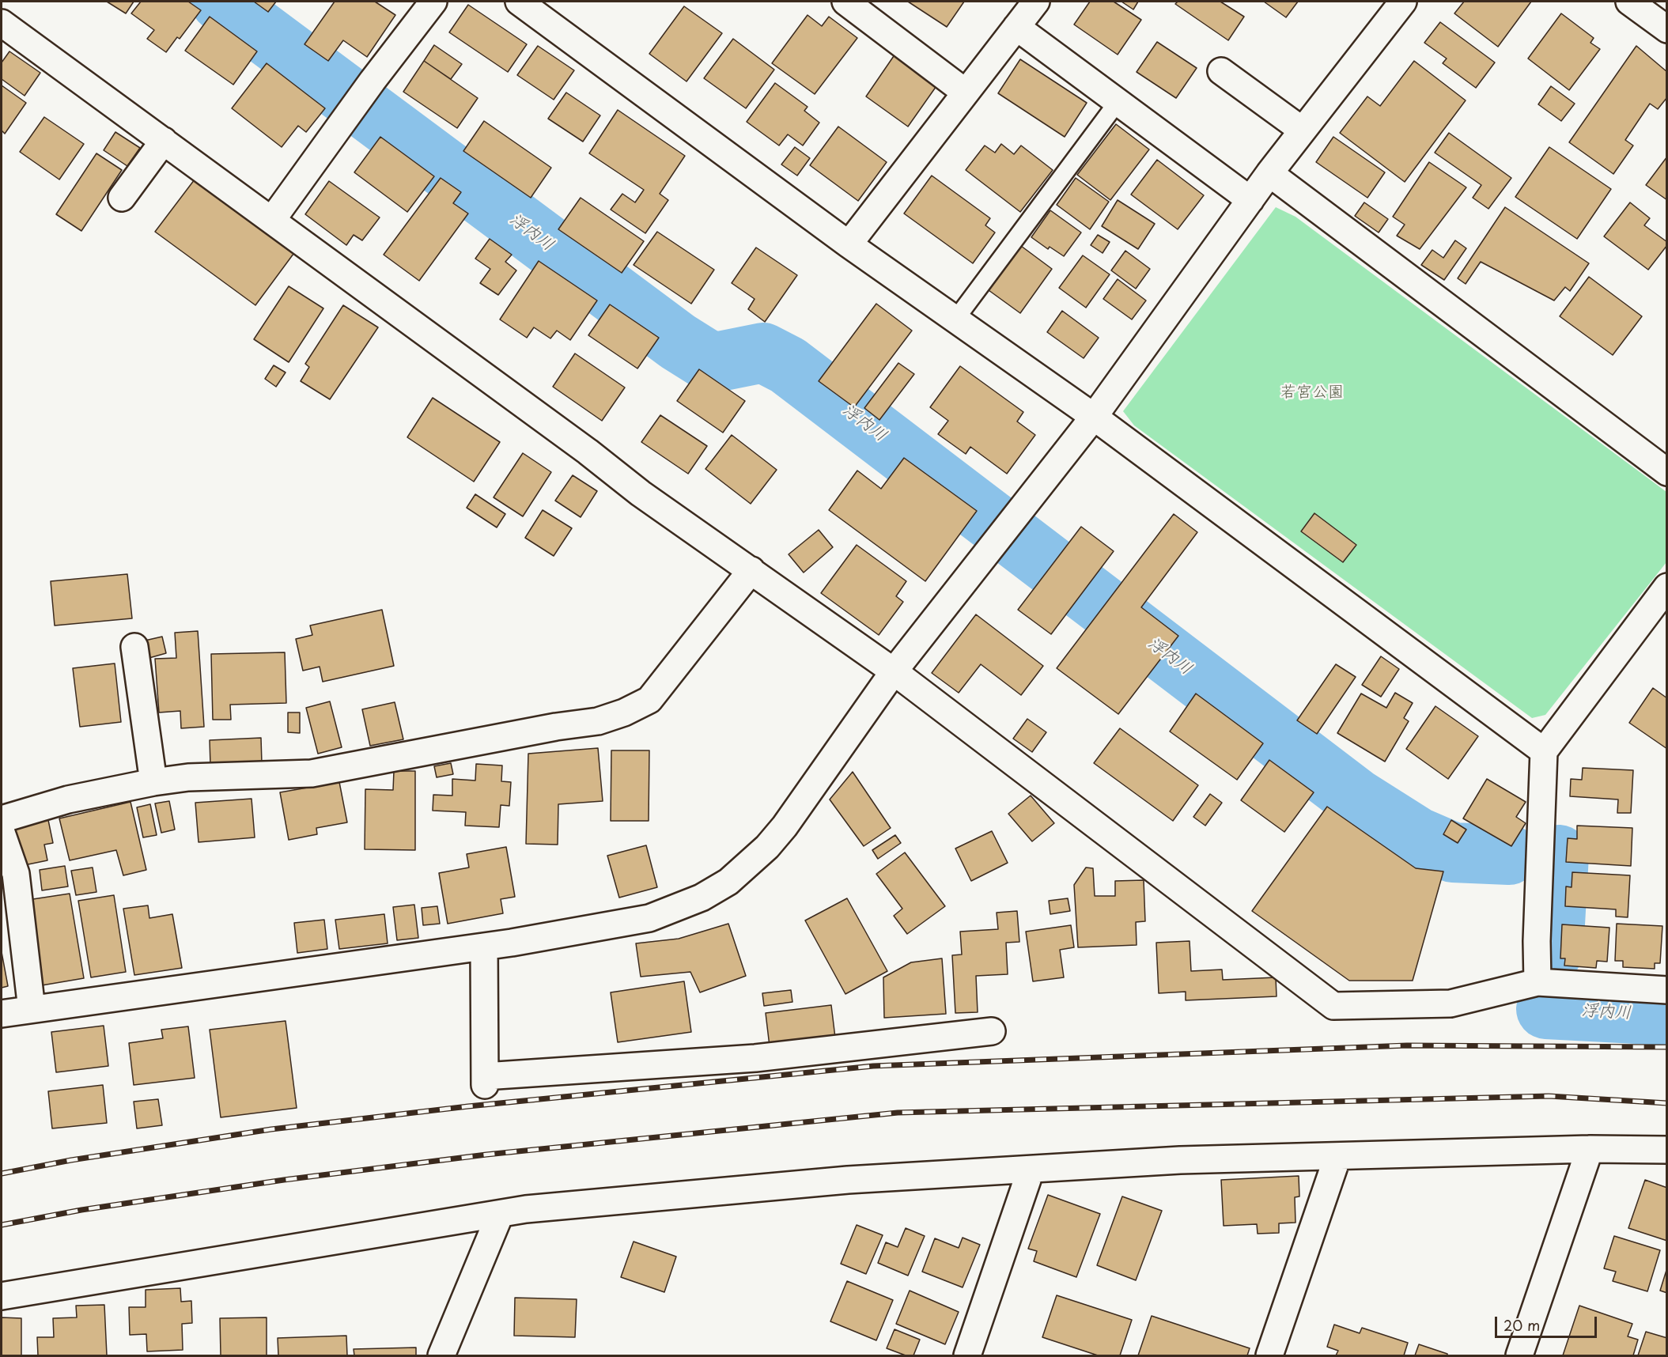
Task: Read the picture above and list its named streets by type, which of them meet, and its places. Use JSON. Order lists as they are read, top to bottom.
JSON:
{
  "water": ["浮内川"],
  "parks": ["若宮公園"],
  "scale_bar": "20 m"
}
